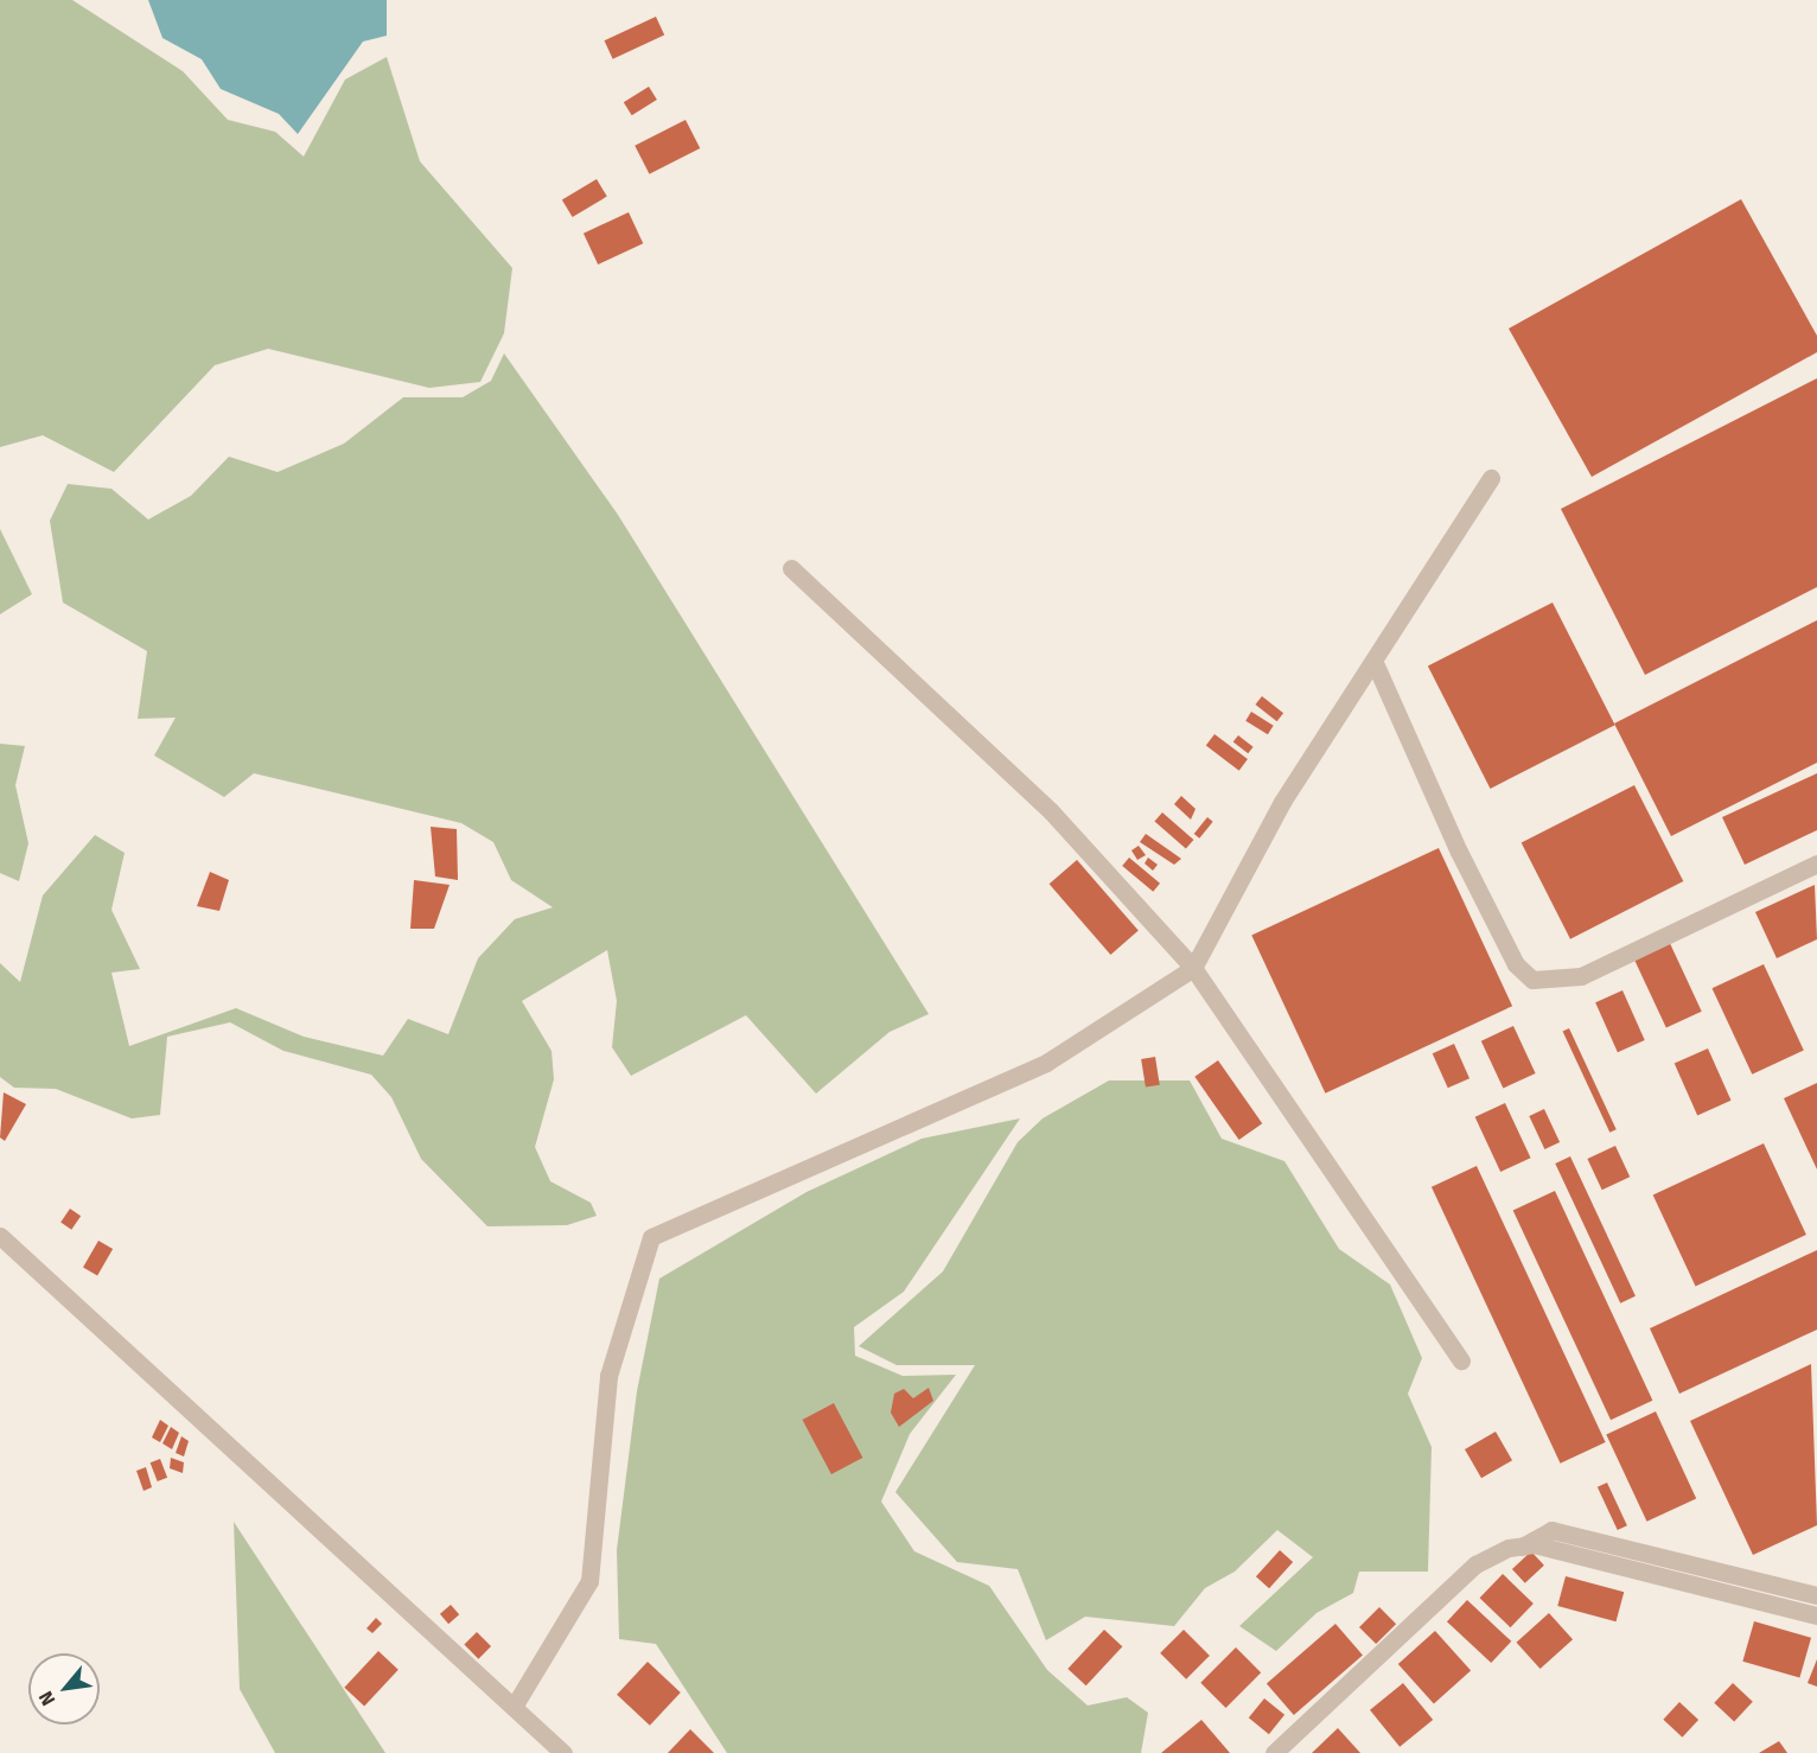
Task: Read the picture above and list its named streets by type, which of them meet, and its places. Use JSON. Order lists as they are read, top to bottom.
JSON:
{
  "north": "bottom left"
}
